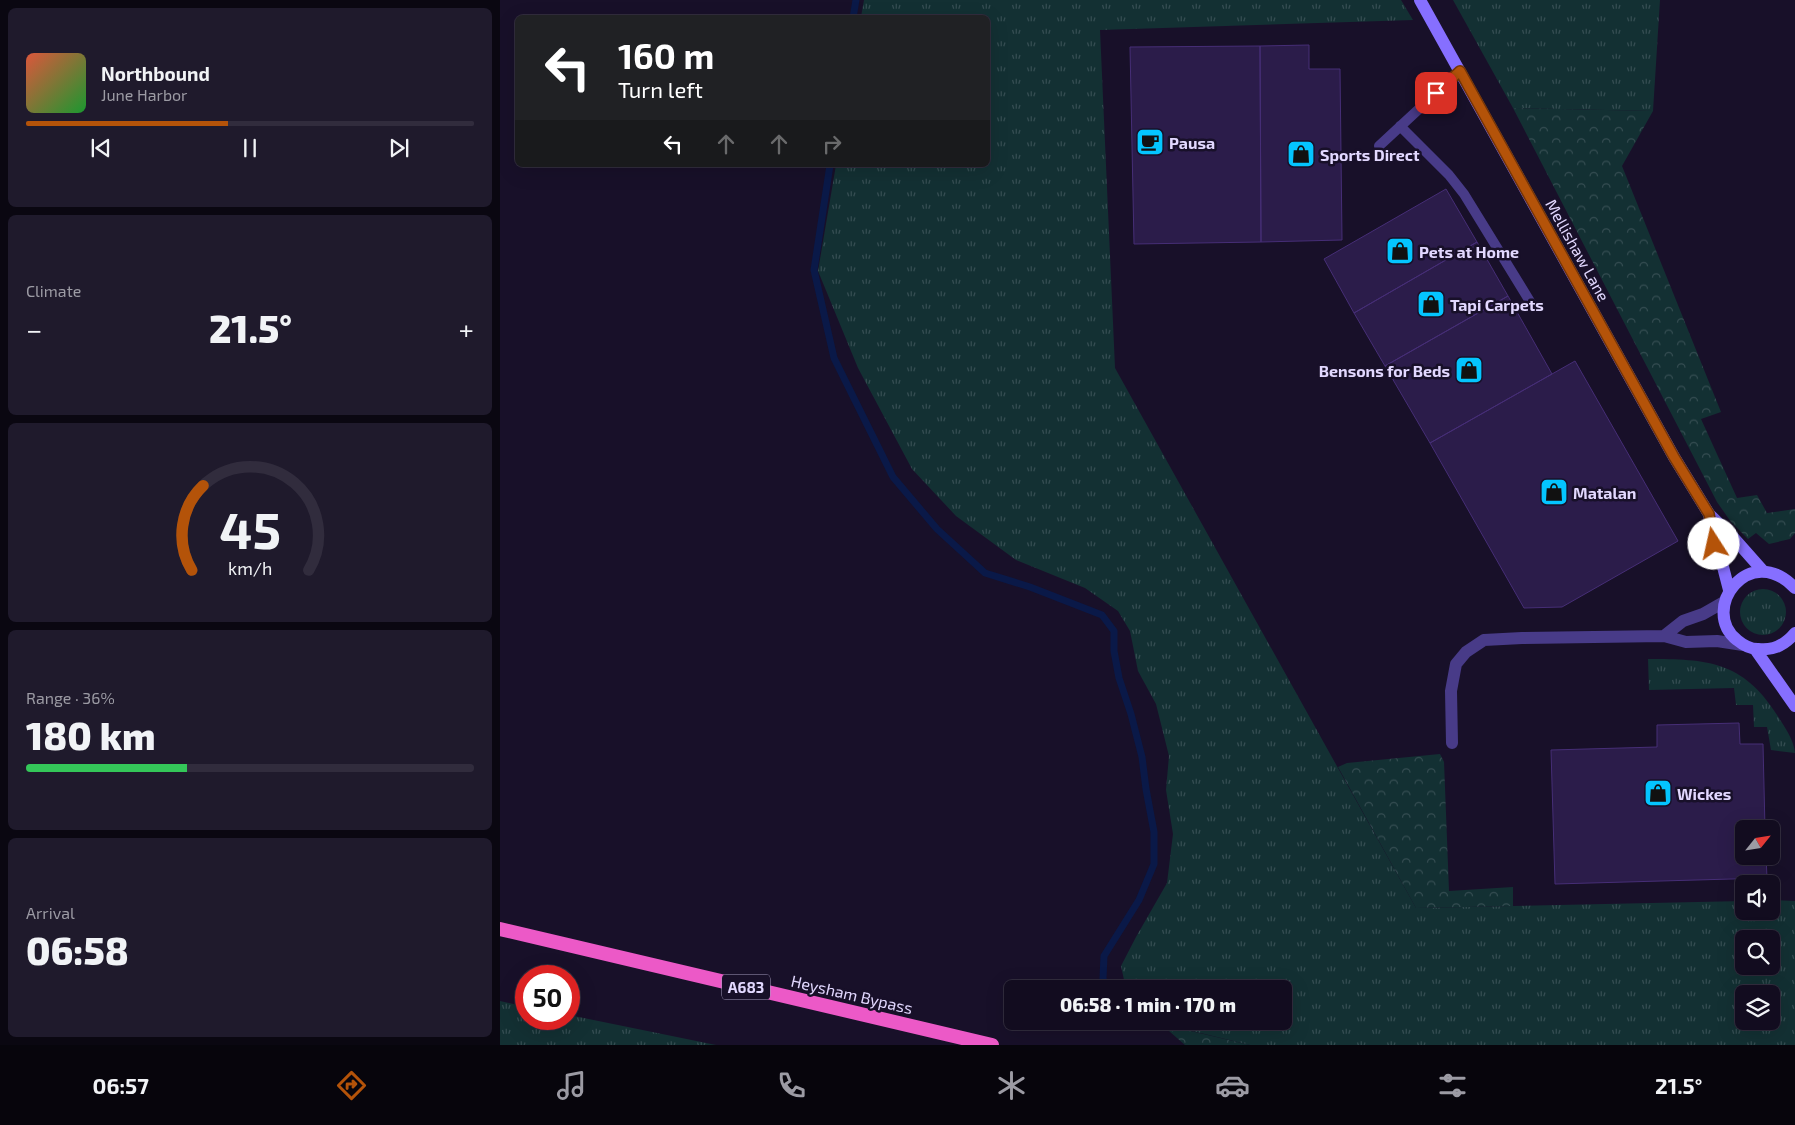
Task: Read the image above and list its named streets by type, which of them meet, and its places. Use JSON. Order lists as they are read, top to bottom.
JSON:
{
  "streets": {
    "highway": ["A683", "Heysham Bypass"],
    "main road": ["Mellishaw Lane"]
  },
  "places": {
    "cafe": ["Pausa"],
    "shop": [
      "Sports Direct",
      "Pets at Home",
      "Tapi Carpets",
      "Bensons for Beds",
      "Matalan",
      "Wickes"
    ]
  },
  "north": "top right",
  "page": {
    "turn": ["160 m", "Turn left"],
    "song": ["Northbound", "June Harbor"],
    "tile": [
      "Climate",
      ["Range · 36%", "180 km"],
      ["Arrival", "06:58"]
    ],
    "heat": ["−", "21.5°", "+"],
    "limit": "50",
    "trip": "06:58 · 1 min · 170 m",
    "tabs": ["06:57", "21.5°"],
    "gauge": ["45", "km/h"]
  }
}
